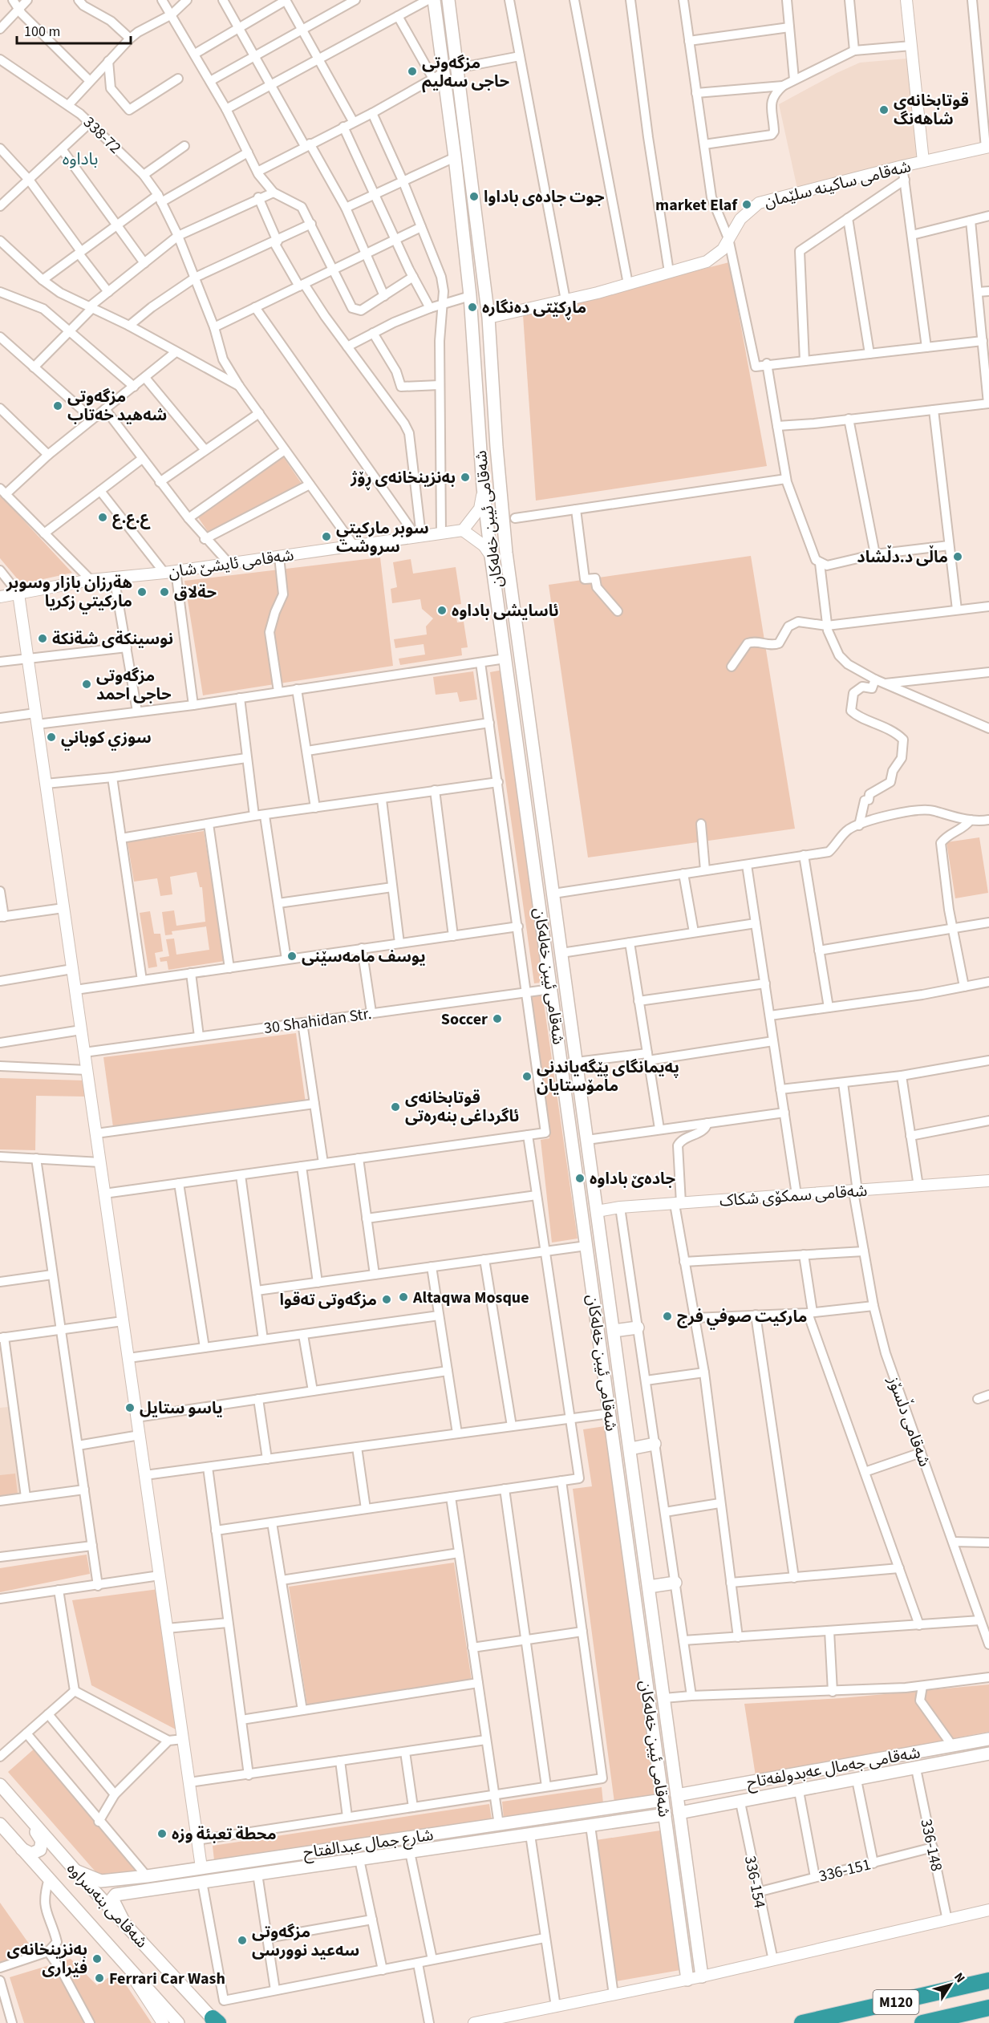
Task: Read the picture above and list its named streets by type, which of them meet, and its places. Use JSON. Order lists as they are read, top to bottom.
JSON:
{
  "streets": {
    "highway": ["M120"],
    "main road": [
      "شەقامی ئیبن خەلەکان",
      "شەقامی جەمال عەبدولفەتاح",
      "شارع جمال عبدالفتاح",
      "شەقامی بنەسراوە"
    ],
    "street": [
      "338-72",
      "شەقامی ساکینە سلێمان",
      "شەقامی ئایشێ شان",
      "30 Shahidan Str.",
      "شەقامی سمکۆی شکاک",
      "شەقامی دڵسۆز",
      "336-148",
      "336-151",
      "336-154"
    ]
  },
  "crossings": [
    ["338-72", "شەقامی ئایشێ شان"],
    ["شەقامی ساکینە سلێمان", "شەقامی ئیبن خەلەکان"],
    ["شەقامی ئیبن خەلەکان", "30 Shahidan Str."],
    ["شەقامی ئیبن خەلەکان", "شەقامی سمکۆی شکاک"],
    ["شەقامی ئیبن خەلەکان", "شەقامی جەمال عەبدولفەتاح"],
    ["شەقامی ئیبن خەلەکان", "شارع جمال عبدالفتاح"],
    ["شەقامی سمکۆی شکاک", "شەقامی دڵسۆز"],
    ["شەقامی جەمال عەبدولفەتاح", "336-148"],
    ["شەقامی جەمال عەبدولفەتاح", "336-154"],
    ["شارع جمال عبدالفتاح", "شەقامی بنەسراوە"],
    ["336-148", "336-151"],
    ["336-151", "336-154"]
  ],
  "districts": ["باداوە"],
  "places": [
    "مزگەوتی حاجی سەلیم",
    "قوتابخانەى شاهەنگ",
    "جوت جادەی باداوا",
    "market Elaf",
    "ماڕكێتی دەنگارە",
    "مزگەوتی شەهید خەتاب",
    "بەنزینخانەی ڕۆژ",
    "ع.ع.ع",
    "سوبر ماركيتي سروشت",
    "ماڵی د.دڵشاد",
    "هةرزان بازار وسوبر ماركيتي زكريا",
    "حةلاق",
    "ئاسايشى باداوه",
    "نوسينكةى شةنكة",
    "مزگەوتی حاجی احمد",
    "سوزي كوباني",
    "یوسف مامەسێنی",
    "Soccer",
    "پەیمانگای پێگەیاندنی مامۆستایان",
    "قوتابخانەی ئاگرداغی بنەرەتی",
    "جادەێ باداوە",
    "Altaqwa Mosque",
    "مزگەوتی تەقوا",
    "ماركيت صوفي فرج",
    "ياسو ستايل",
    "محطة تعبئة وزه",
    "مزگەوتی سەعید نوورسی",
    "بەنزینخانەی فێراری",
    "Ferrari Car Wash"
  ],
  "scale_bar": "100 m",
  "north": "top right"
}
